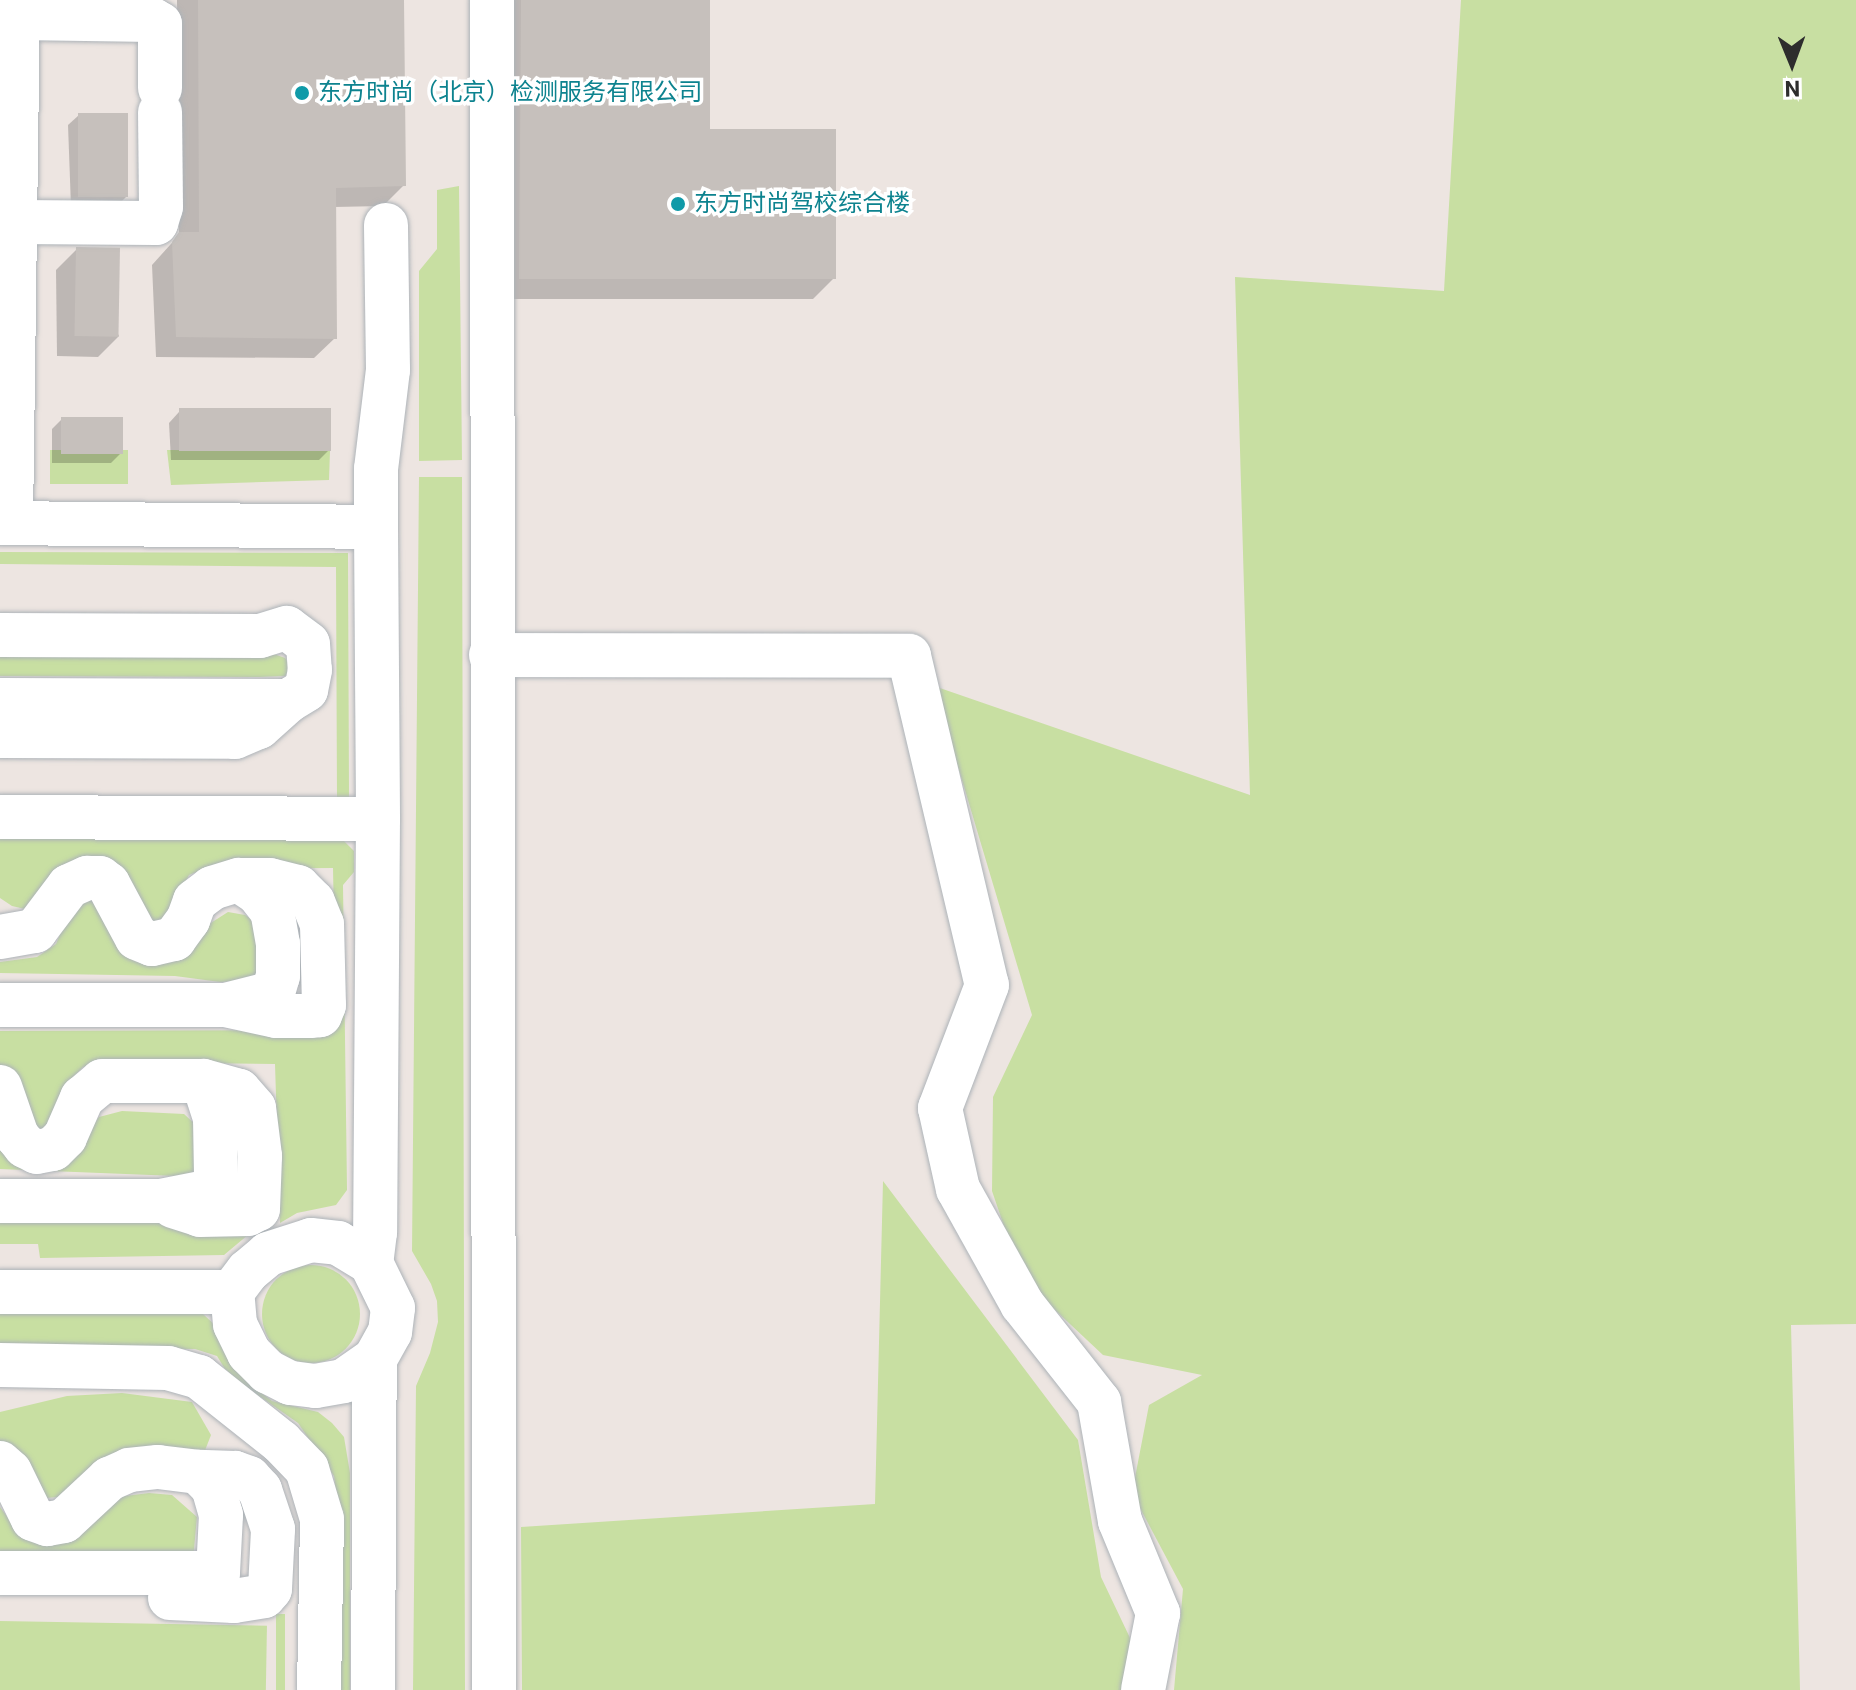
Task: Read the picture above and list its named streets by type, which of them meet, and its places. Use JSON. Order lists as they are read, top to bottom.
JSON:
{
  "places": ["东方时尚（北京）检测服务有限公司", "东方时尚驾校综合楼"],
  "north": "bottom"
}
